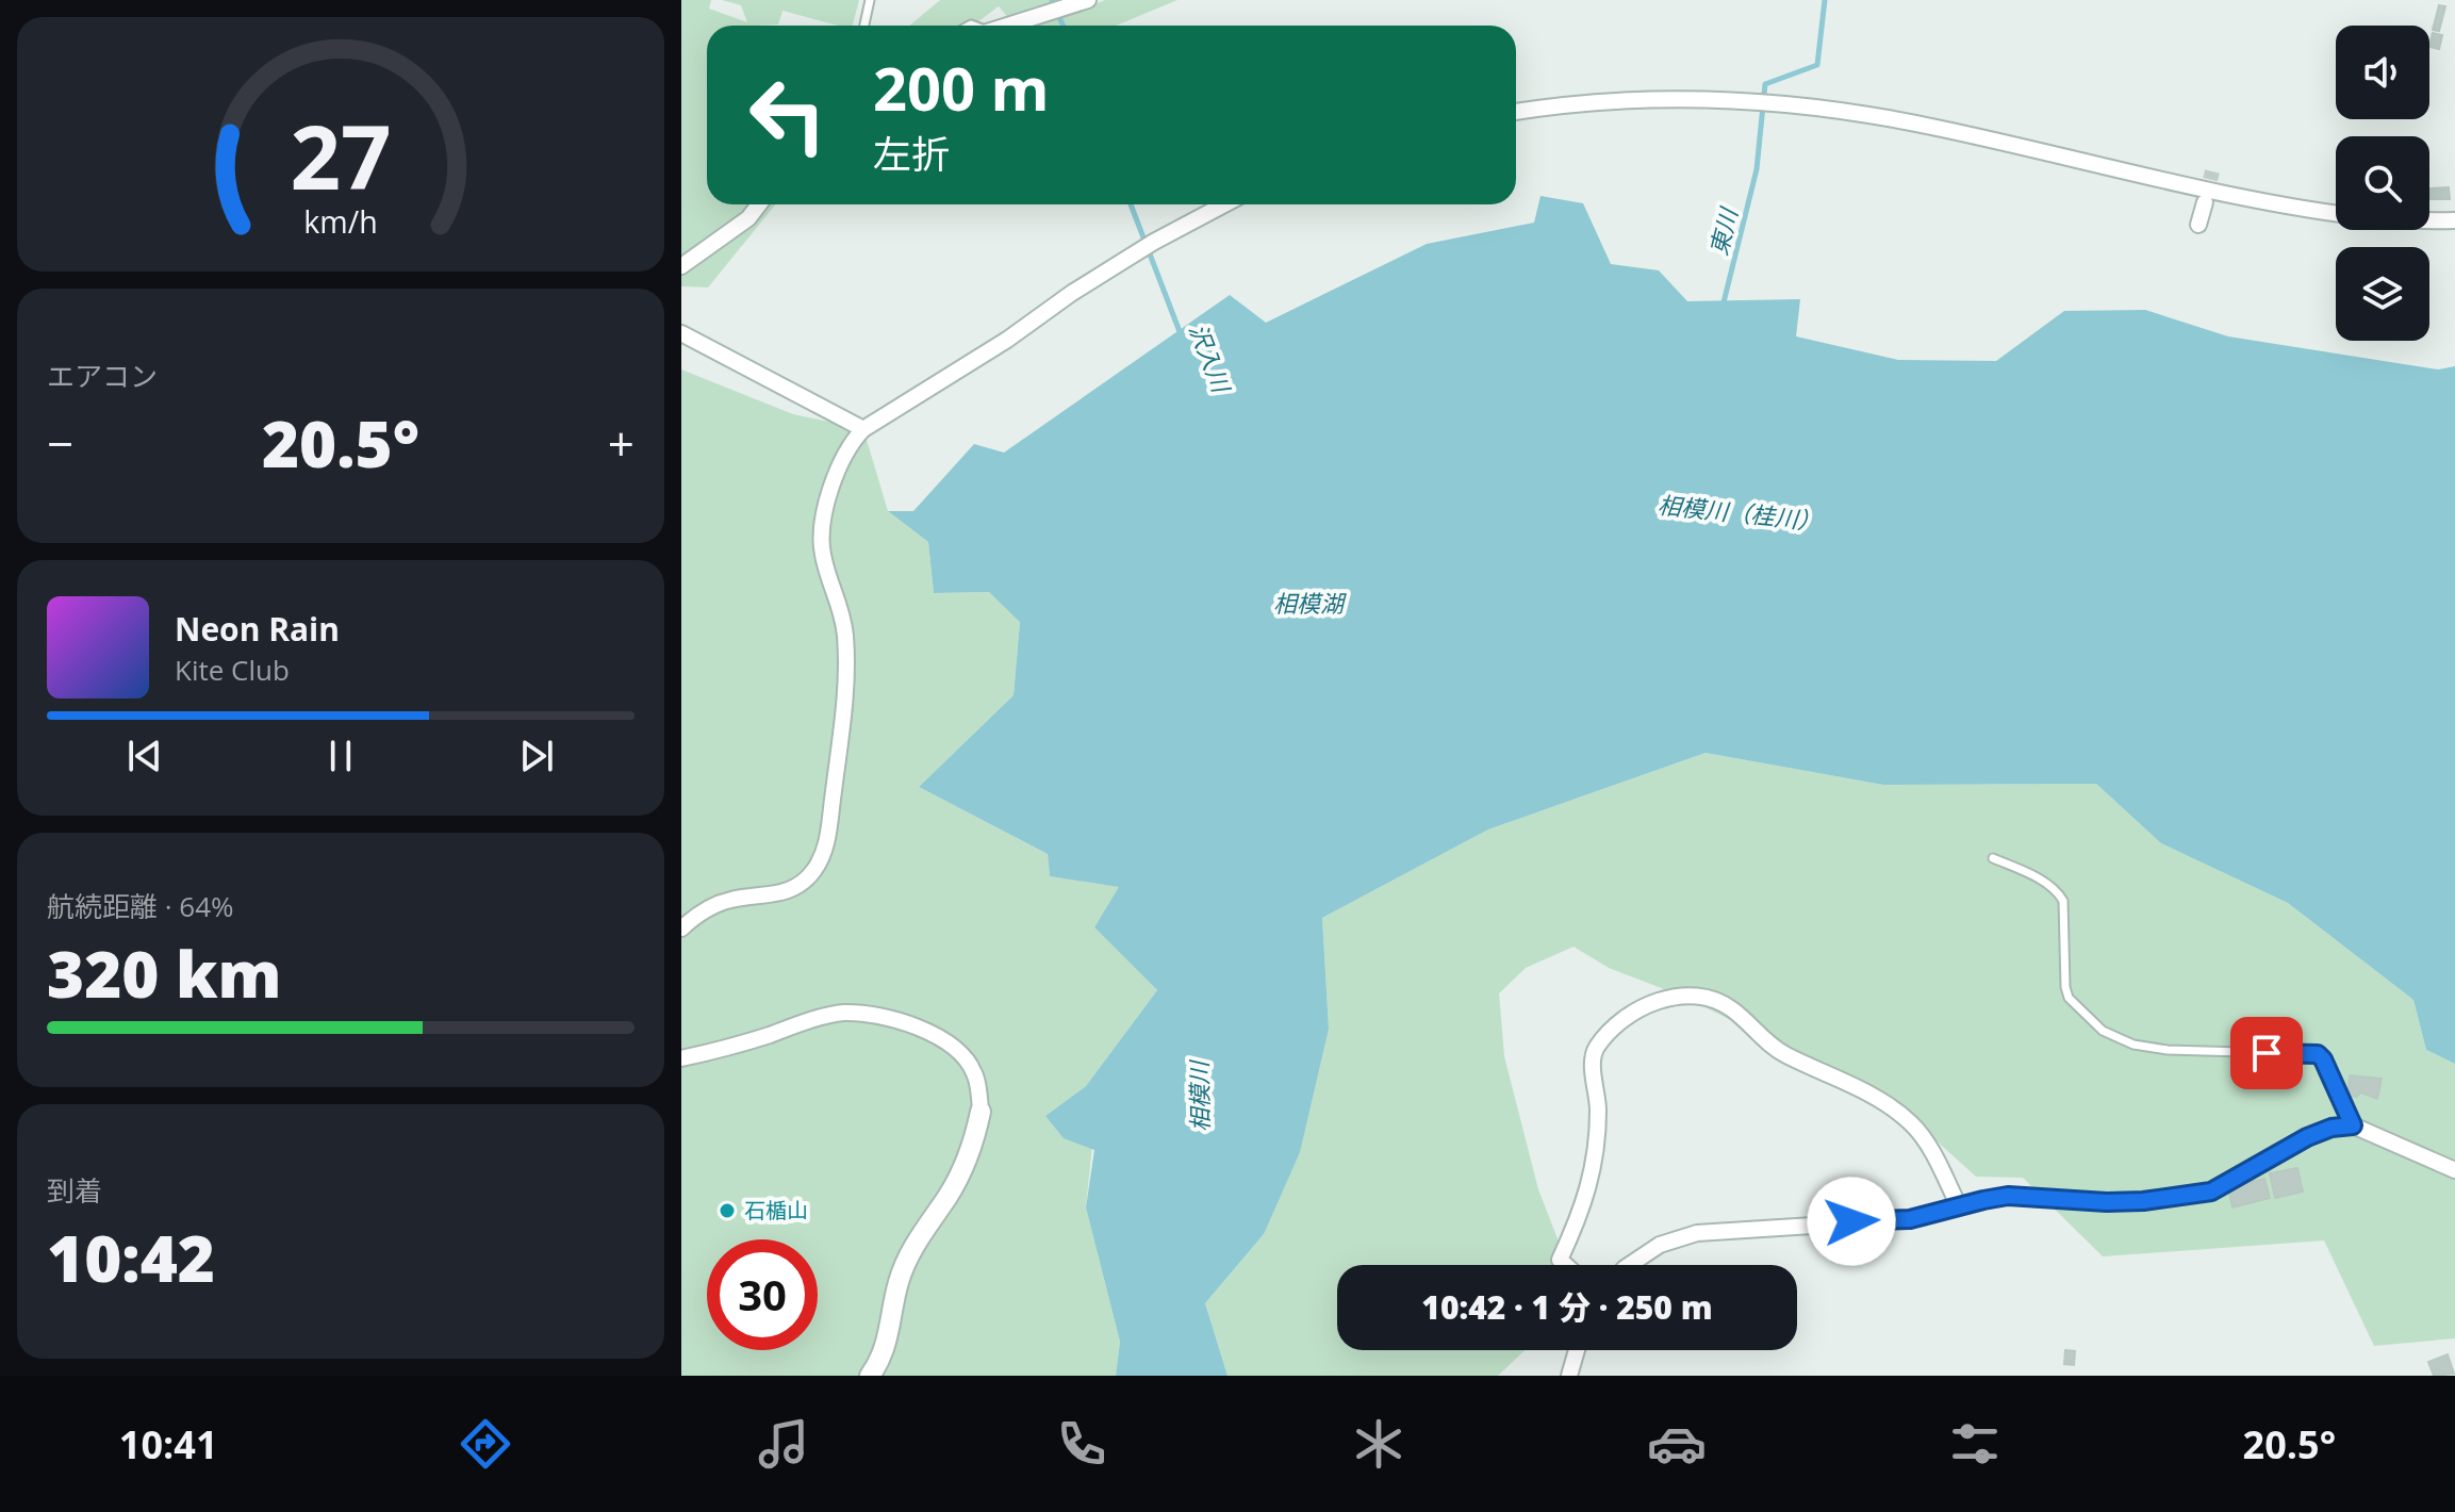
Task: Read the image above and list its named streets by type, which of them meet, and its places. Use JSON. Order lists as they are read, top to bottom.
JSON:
{
  "water": [
    "東川",
    "沢入川",
    "相模川（桂川）",
    "相模湖",
    "相模川"
  ],
  "places": ["石楯山"],
  "page": {
    "turn": ["200 m", "左折"],
    "tile": [
      "エアコン",
      ["航続距離 · 64%", "320 km"],
      ["到着", "10:42"]
    ],
    "heat": ["−", "20.5°", "+"],
    "song": ["Neon Rain", "Kite Club"],
    "limit": "30",
    "trip": "10:42 · 1 分 · 250 m",
    "tabs": ["10:41", "20.5°"],
    "gauge": ["27", "km/h"]
  }
}
